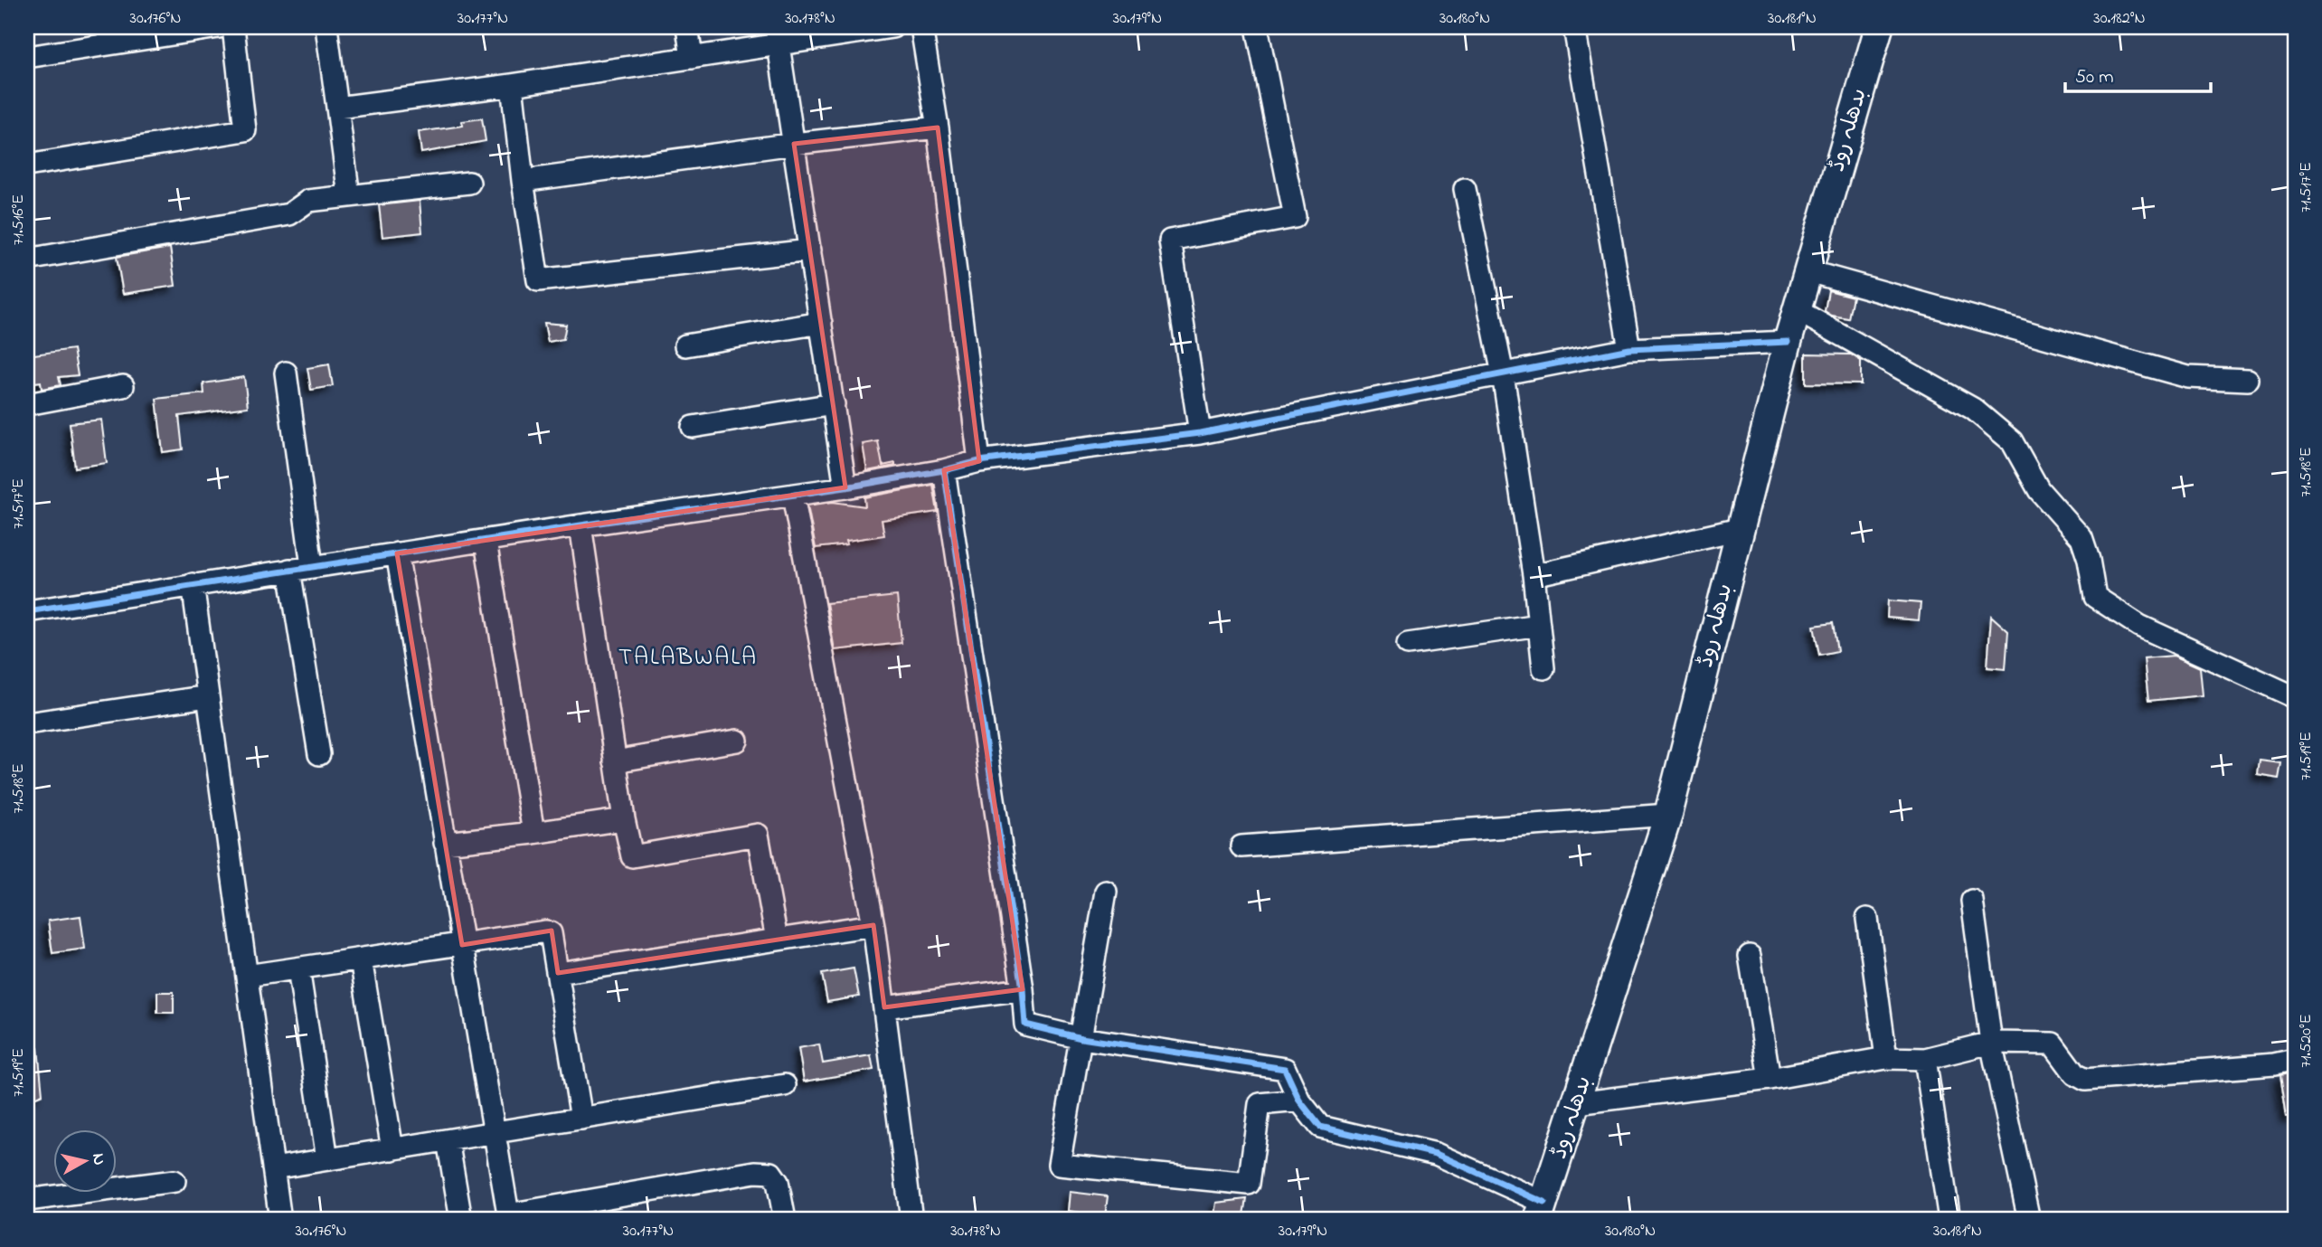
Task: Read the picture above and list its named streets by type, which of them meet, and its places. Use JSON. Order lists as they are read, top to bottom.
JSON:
{
  "streets": {
    "main road": ["بدھلہ روڈ"]
  },
  "districts": ["TALABWALA"],
  "scale_bar": "50 m",
  "north": "right",
  "coordinates": [
    "30.176°N",
    "30.177°N",
    "30.178°N",
    "30.179°N",
    "30.180°N",
    "30.181°N",
    "30.182°N",
    "71.517°E",
    "71.516°E",
    "71.518°E",
    "71.519°E",
    "71.520°E"
  ]
}
